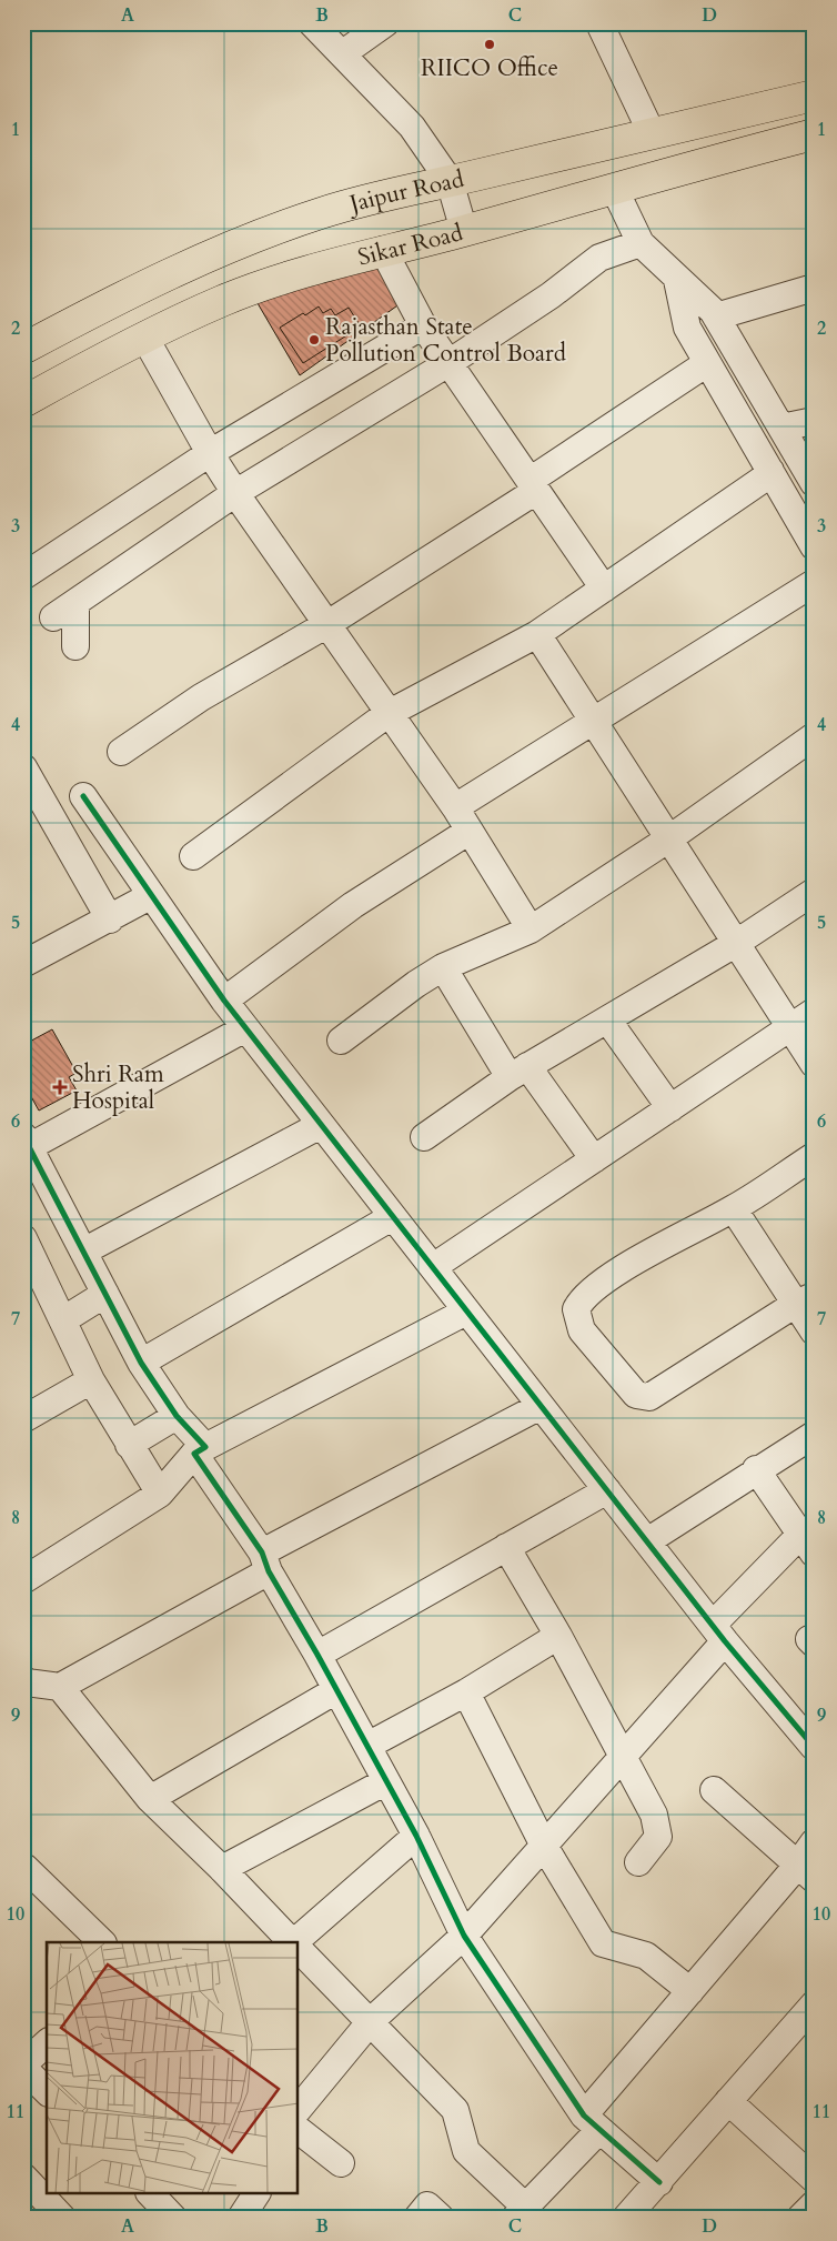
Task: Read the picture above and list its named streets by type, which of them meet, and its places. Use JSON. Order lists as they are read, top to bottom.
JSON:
{
  "streets": {
    "main road": ["Jaipur Road", "Sikar Road"]
  },
  "places": {
    "other": ["RIICO Office", "Rajasthan State Pollution Control Board"],
    "health": ["Shri Ram Hospital"]
  },
  "grid": {
    "columns": [
      "A",
      "B",
      "C",
      "D"
    ],
    "rows": [
      "1",
      "2",
      "3",
      "4",
      "5",
      "6",
      "7",
      "8",
      "9",
      "10",
      "11"
    ]
  }
}
